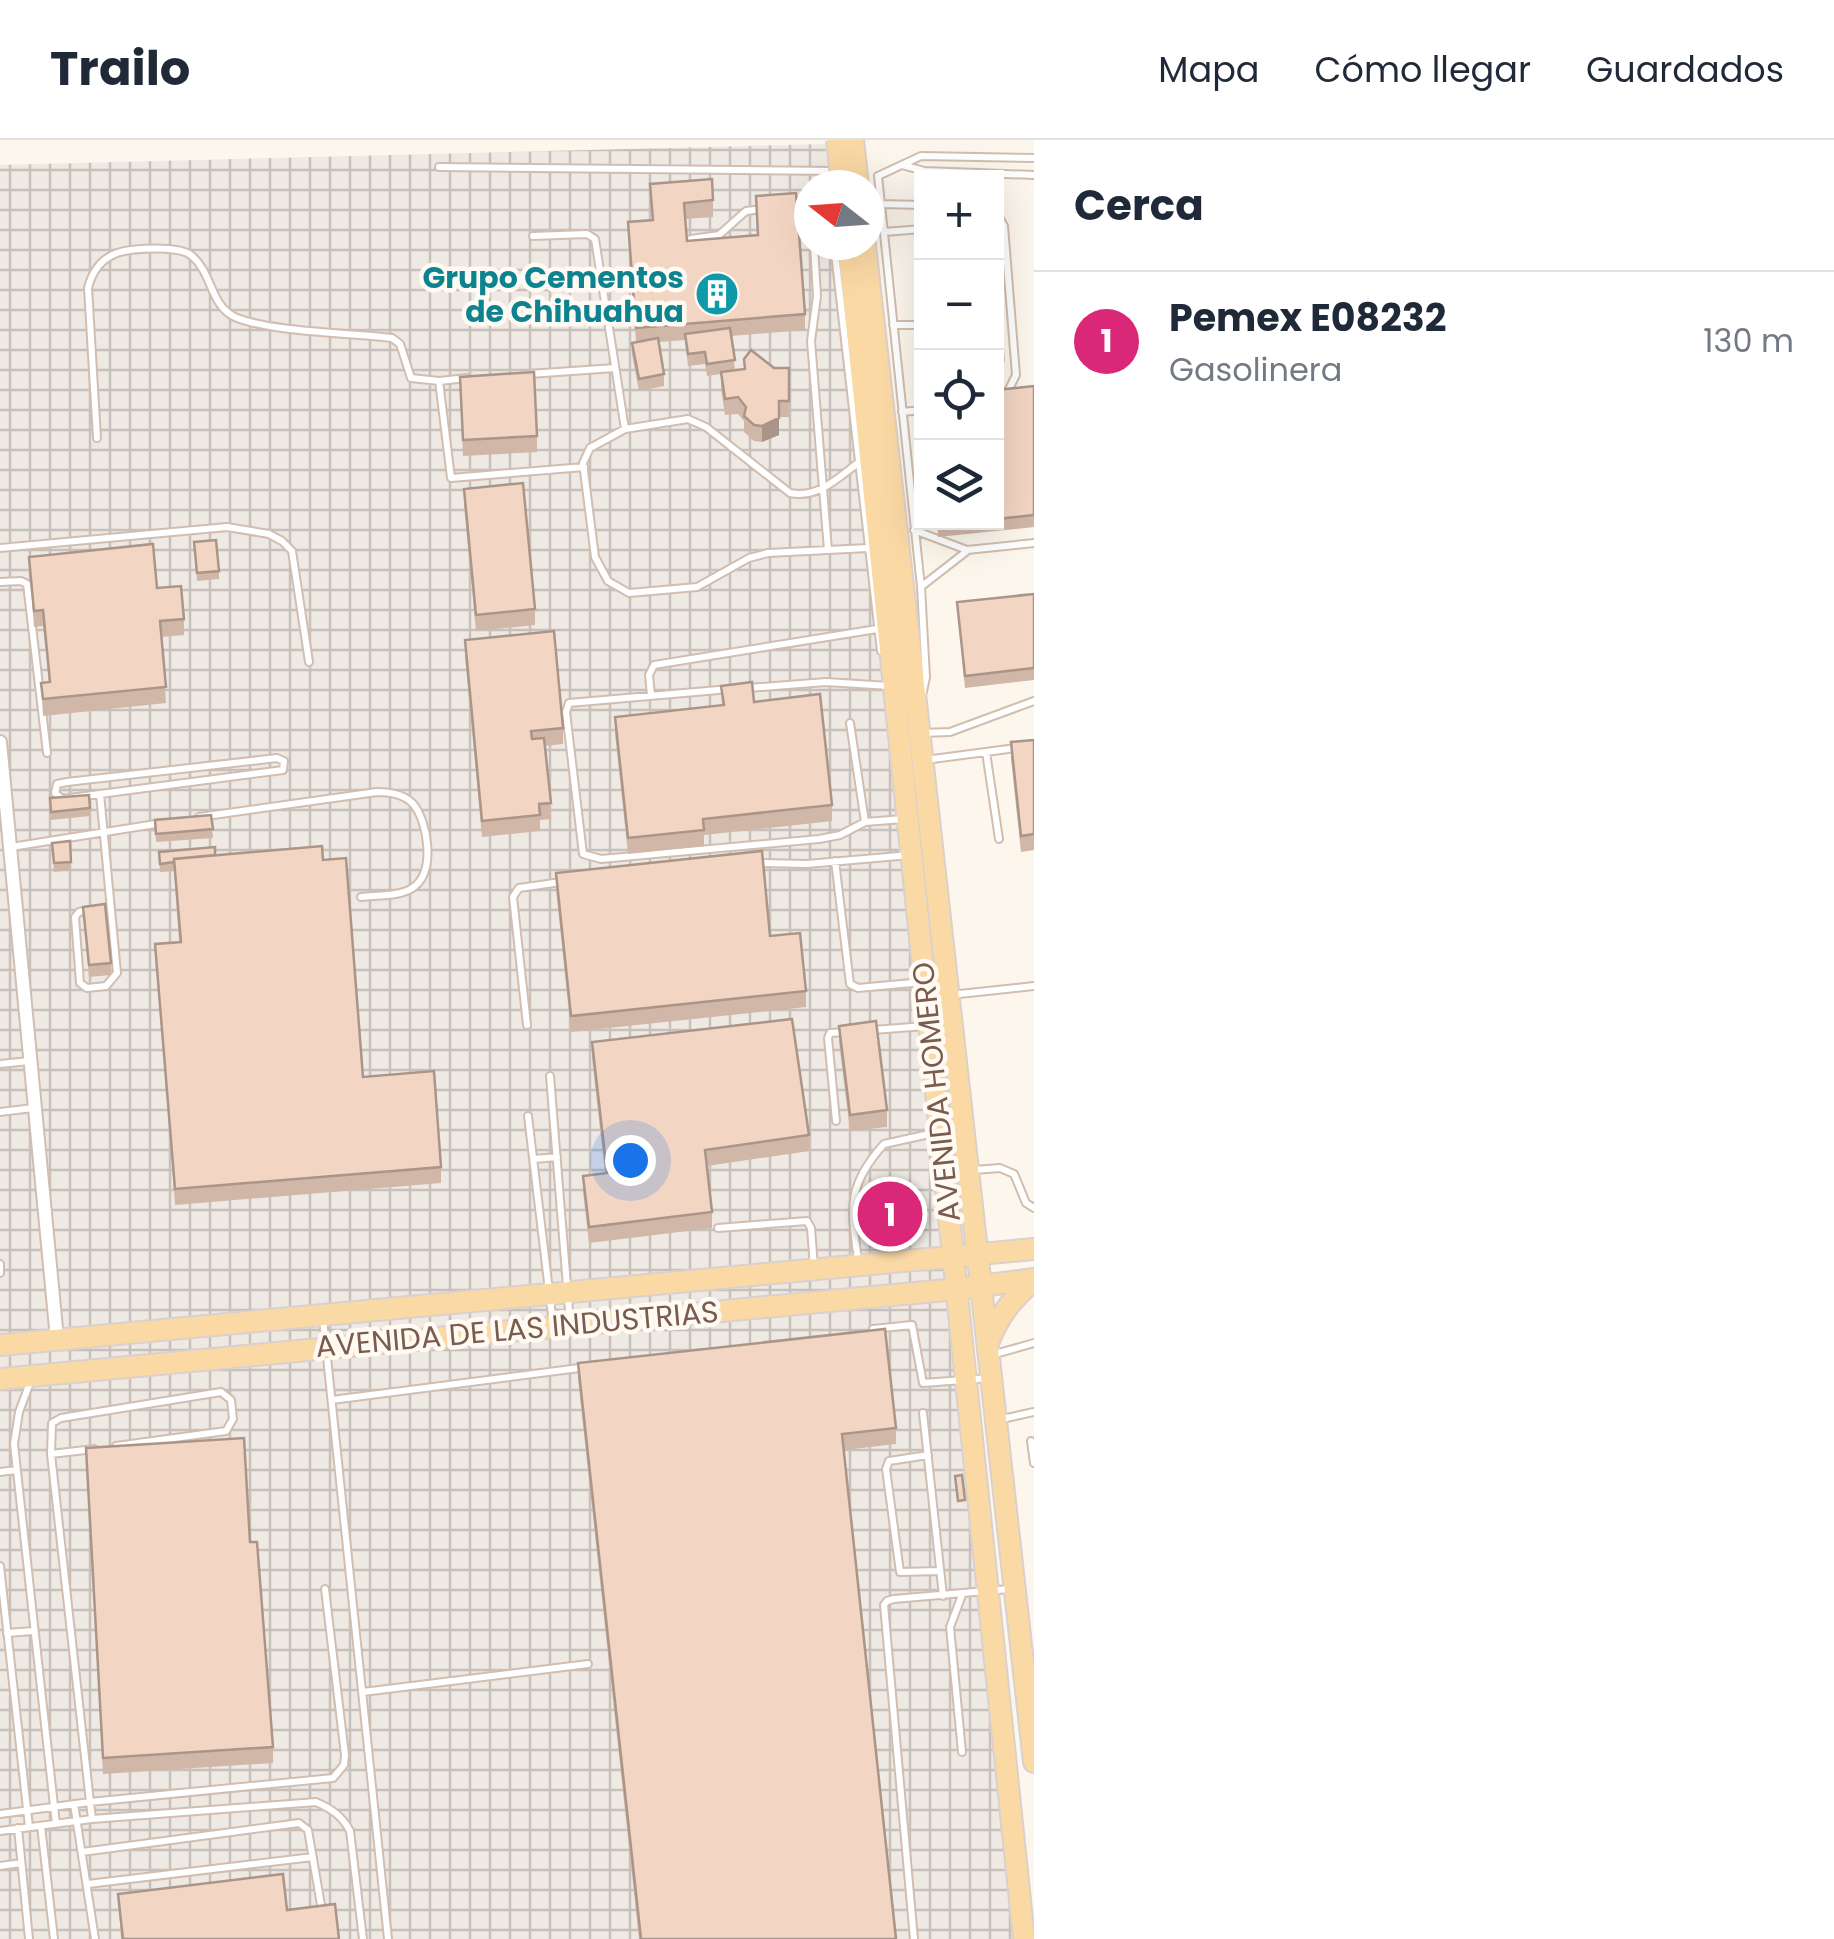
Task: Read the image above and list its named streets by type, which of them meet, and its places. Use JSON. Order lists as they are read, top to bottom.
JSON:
{
  "streets": {
    "main road": ["AVENIDA HOMERO", "AVENIDA DE LAS INDUSTRIAS"]
  },
  "crossings": [
    ["AVENIDA HOMERO", "AVENIDA DE LAS INDUSTRIAS"]
  ],
  "places": {
    "building": ["Grupo Cementos de Chihuahua"]
  },
  "north": "left",
  "page": {
    "header": "Trailo",
    "nav": ["Mapa", "Cómo llegar", "Guardados"],
    "heading": "Cerca",
    "map_buttons": ["+", "−"],
    "list": [
      {
        "mark": "1",
        "name": "Pemex E08232",
        "note": "Gasolinera",
        "value": "130 m"
      }
    ],
    "pins": "1"
  }
}
